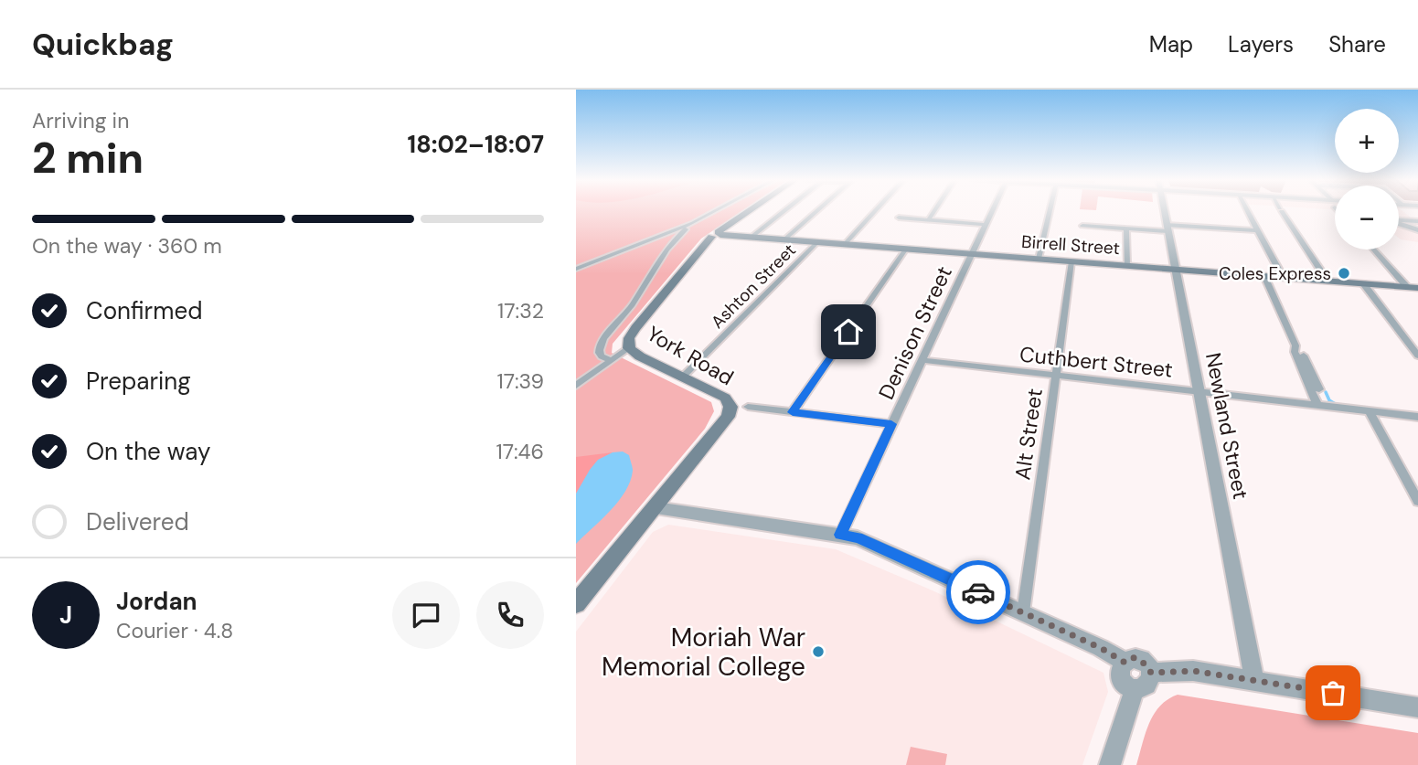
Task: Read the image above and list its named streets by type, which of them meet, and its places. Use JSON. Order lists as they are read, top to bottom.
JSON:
{
  "streets": {
    "main road": ["Birrell Street", "York Road"],
    "street": [
      "Ashton Street",
      "Denison Street",
      "Cuthbert Street",
      "Newland Street",
      "Alt Street"
    ]
  },
  "crossings": [
    ["Birrell Street", "Ashton Street"],
    ["Birrell Street", "Denison Street"],
    ["Birrell Street", "York Road"],
    ["Birrell Street", "Newland Street"],
    ["Birrell Street", "Alt Street"],
    ["Ashton Street", "York Road"],
    ["Denison Street", "Cuthbert Street"],
    ["Cuthbert Street", "Newland Street"],
    ["Cuthbert Street", "Alt Street"]
  ],
  "places": ["Coles Express", "Moriah War Memorial College"],
  "page": {
    "header": "Quickbag",
    "nav": ["Map", "Layers", "Share"],
    "heading": ["2 min", "Arriving in", "18:02–18:07"],
    "panel": ["Jordan", "Courier · 4.8"],
    "map_buttons": ["+", "−"],
    "bar": "On the way · 360 m",
    "list": [
      ["Confirmed", "17:32"],
      ["Preparing", "17:39"],
      ["On the way", "17:46"],
      "Delivered"
    ],
    "round": "J"
  }
}
